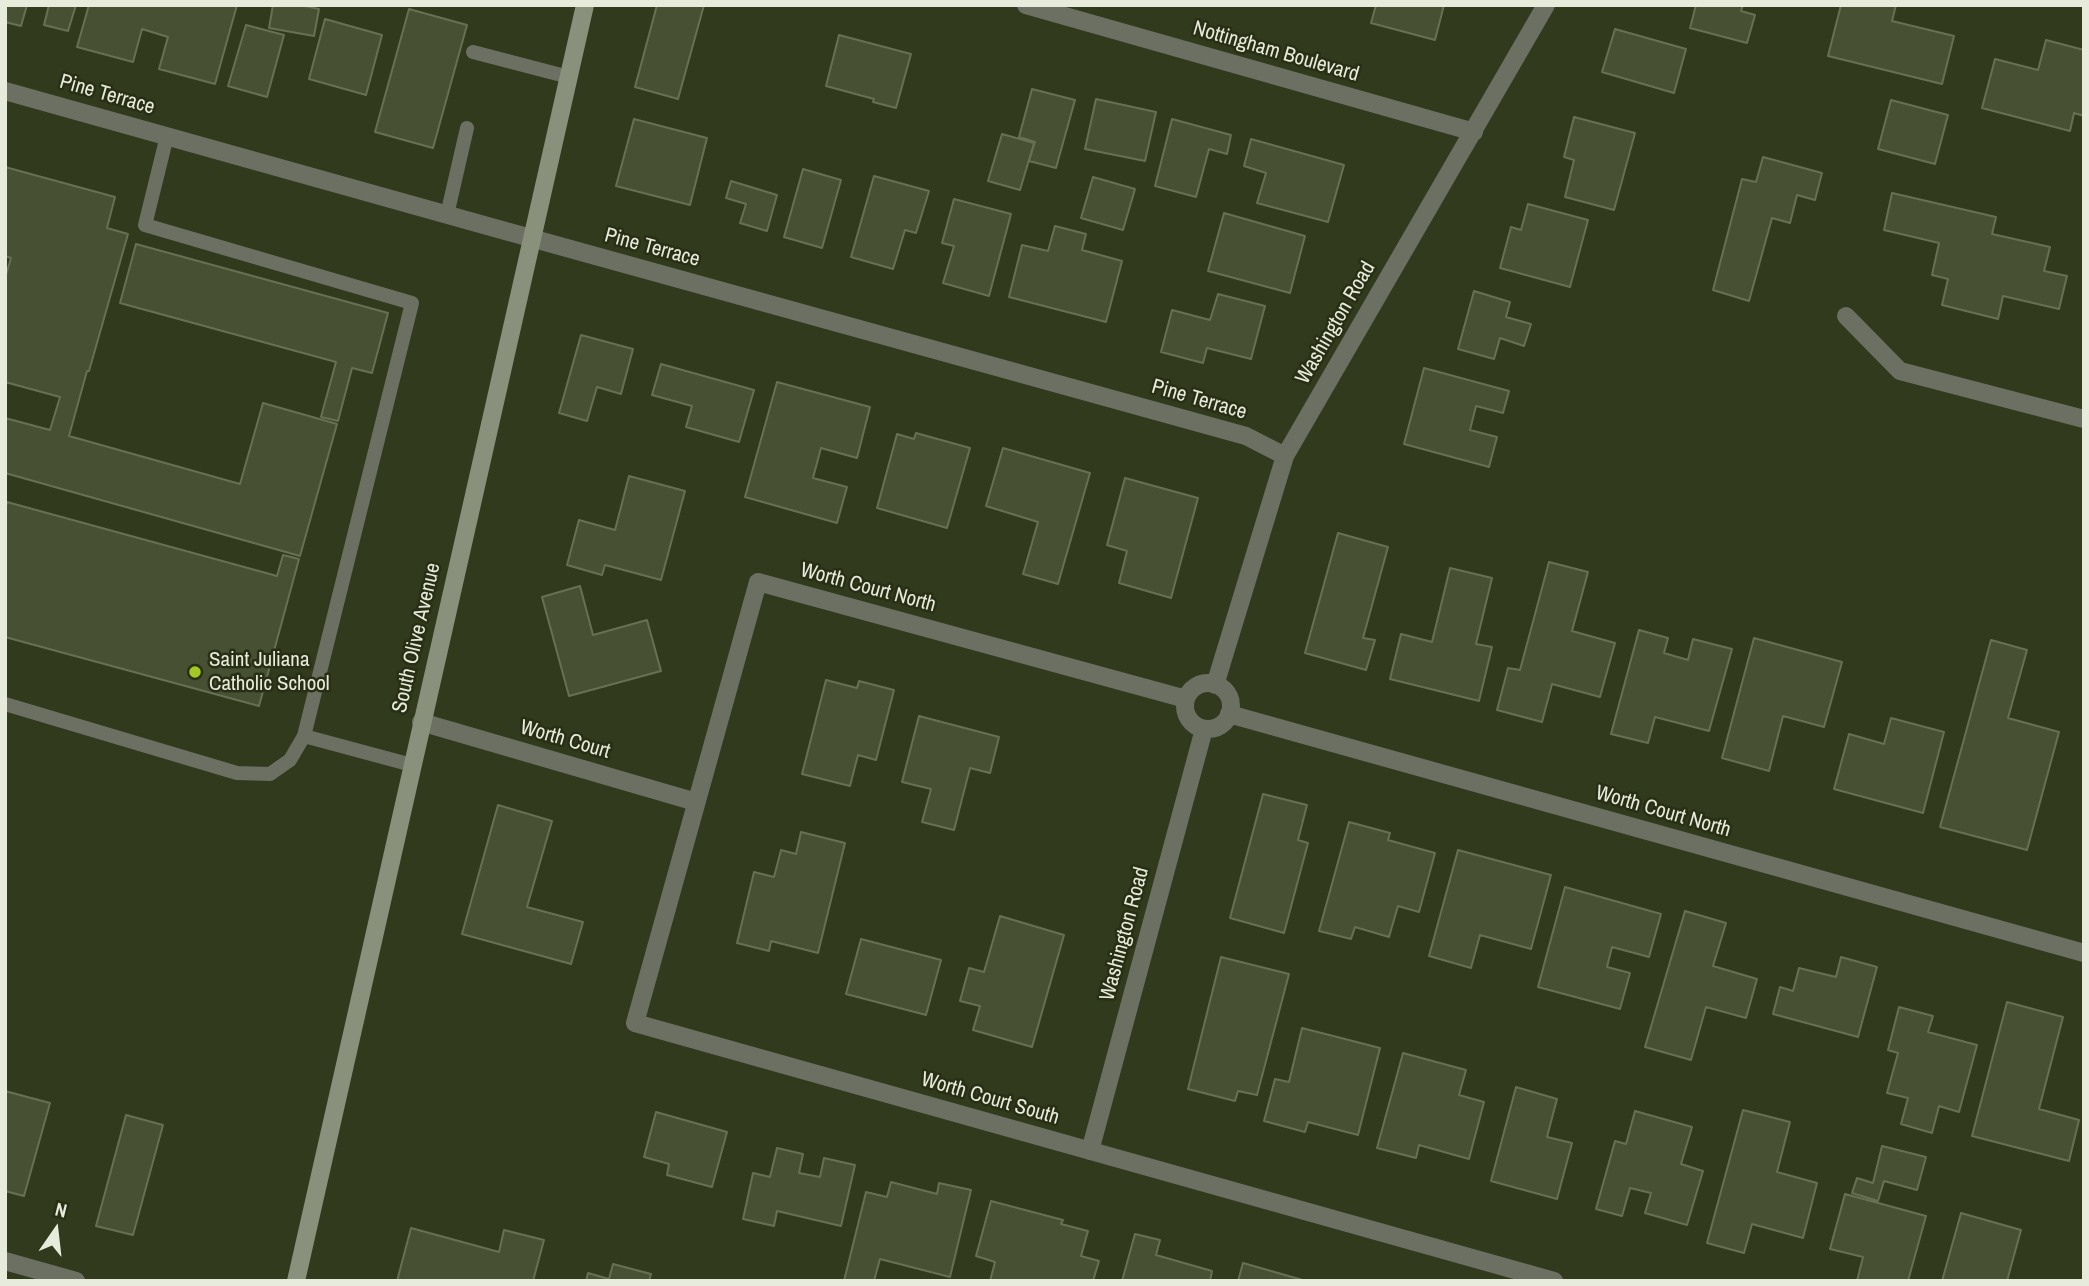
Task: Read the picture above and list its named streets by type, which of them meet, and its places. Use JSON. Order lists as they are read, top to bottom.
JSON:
{
  "streets": {
    "street": [
      "Nottingham Boulevard",
      "Pine Terrace",
      "Washington Road",
      "Worth Court North",
      "South Olive Avenue",
      "Worth Court",
      "Worth Court South"
    ]
  },
  "crossings": [
    ["Nottingham Boulevard", "Washington Road"],
    ["Pine Terrace", "Washington Road"],
    ["Pine Terrace", "South Olive Avenue"],
    ["Washington Road", "Worth Court North"],
    ["Washington Road", "Worth Court South"],
    ["Worth Court North", "Worth Court"],
    ["Worth Court North", "Worth Court South"],
    ["South Olive Avenue", "Worth Court"],
    ["Worth Court", "Worth Court South"]
  ],
  "places": ["Saint Juliana Catholic School"],
  "north": "top"
}
